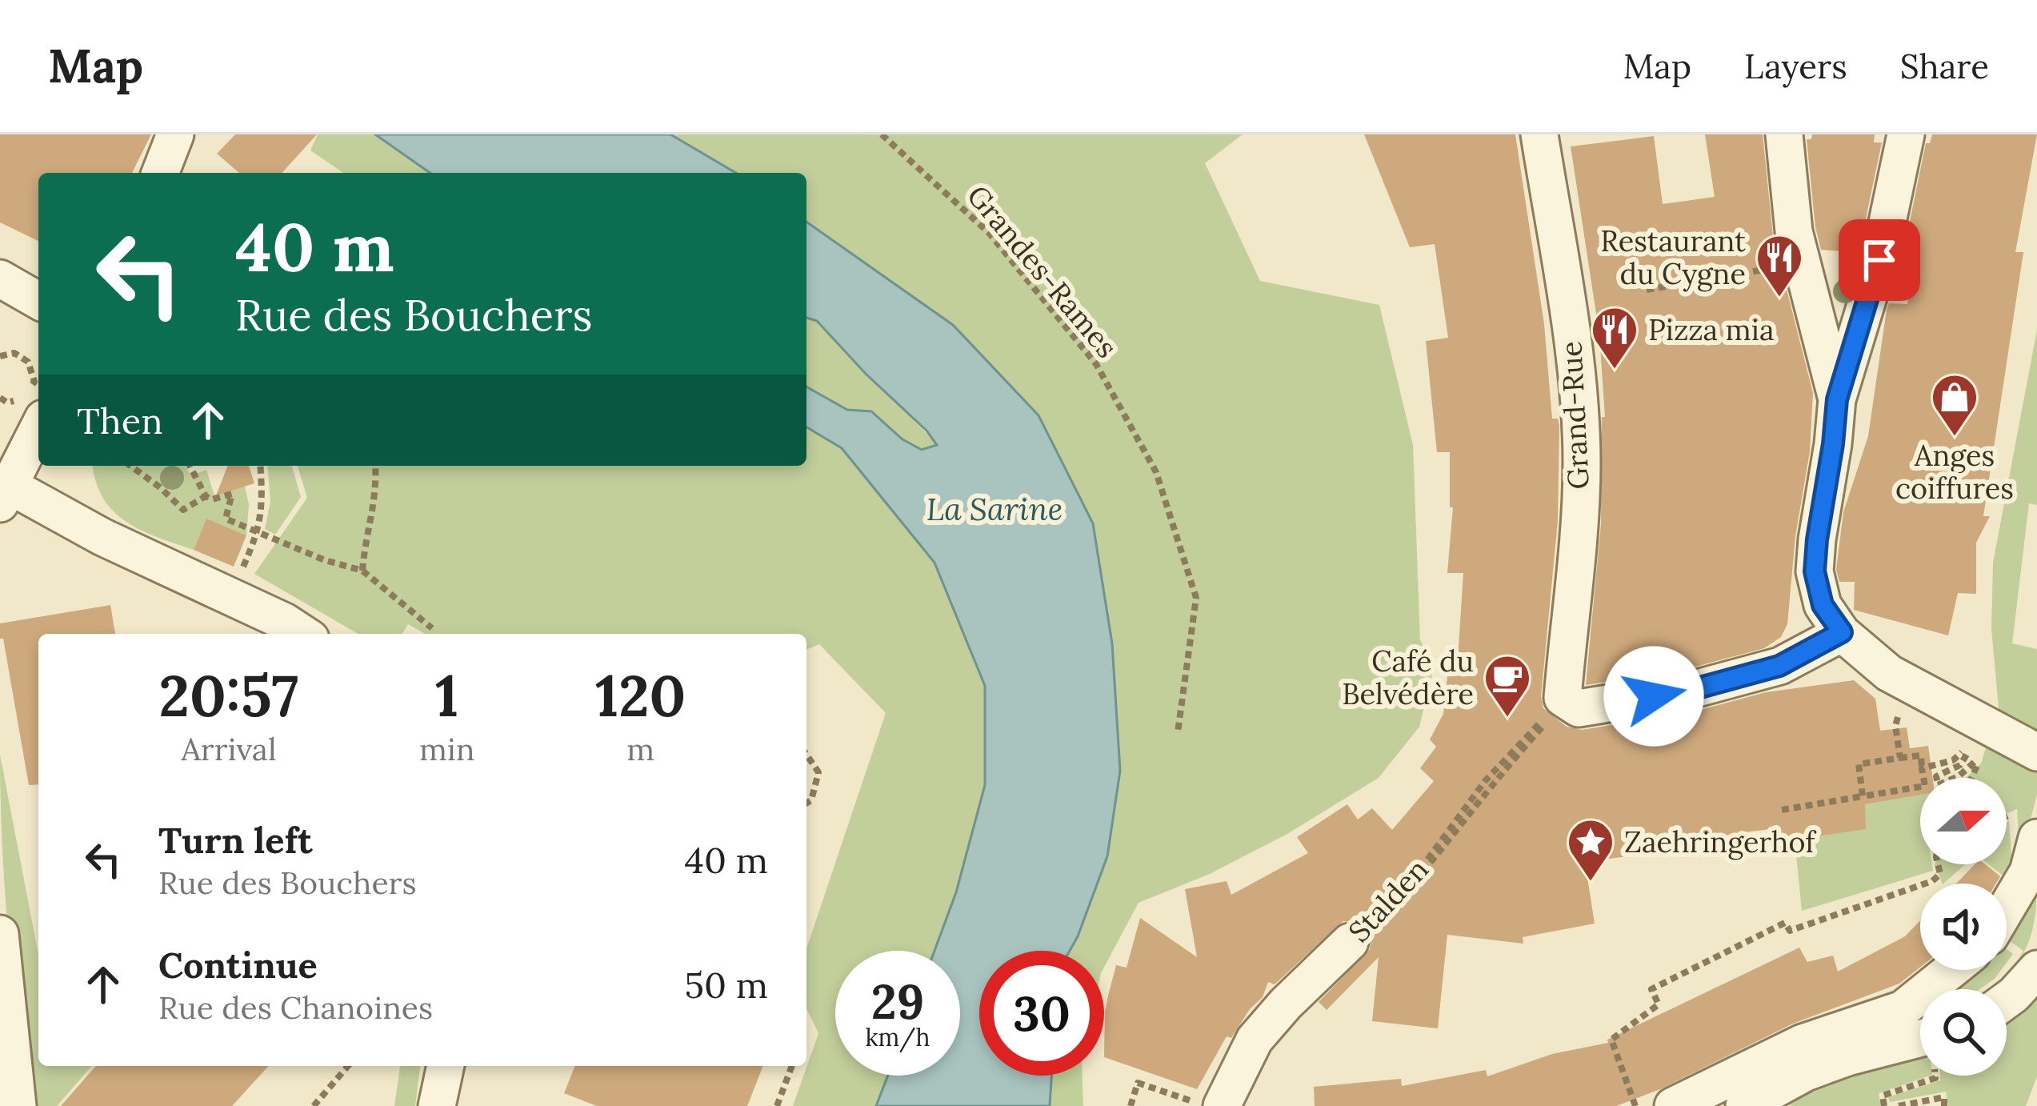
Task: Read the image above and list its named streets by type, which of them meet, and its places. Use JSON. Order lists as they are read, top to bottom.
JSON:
{
  "streets": {
    "street": ["Grand-Rue", "Stalden"],
    "path": ["Grandes-Rames"]
  },
  "crossings": [
    ["Grand-Rue", "Stalden"]
  ],
  "water": ["La Sarine"],
  "places": {
    "restaurant": ["Restaurant du Cygne", "Pizza mia"],
    "shop": ["Anges coiffures"],
    "cafe": ["Café du Belvédère"],
    "place": ["Zaehringerhof"]
  },
  "north": "right",
  "page": {
    "header": "Map",
    "nav": ["Map", "Layers", "Share"],
    "turn": ["40 m", "Rue des Bouchers"],
    "then": "Then",
    "eta": [
      "20:57",
      "Arrival",
      "1",
      "min",
      "120",
      "m"
    ],
    "list": [
      {
        "name": "Turn left",
        "note": "Rue des Bouchers",
        "value": "40 m"
      },
      {
        "name": "Continue",
        "note": "Rue des Chanoines",
        "value": "50 m"
      }
    ],
    "speed": "29 km/h",
    "limit": "30"
  }
}
